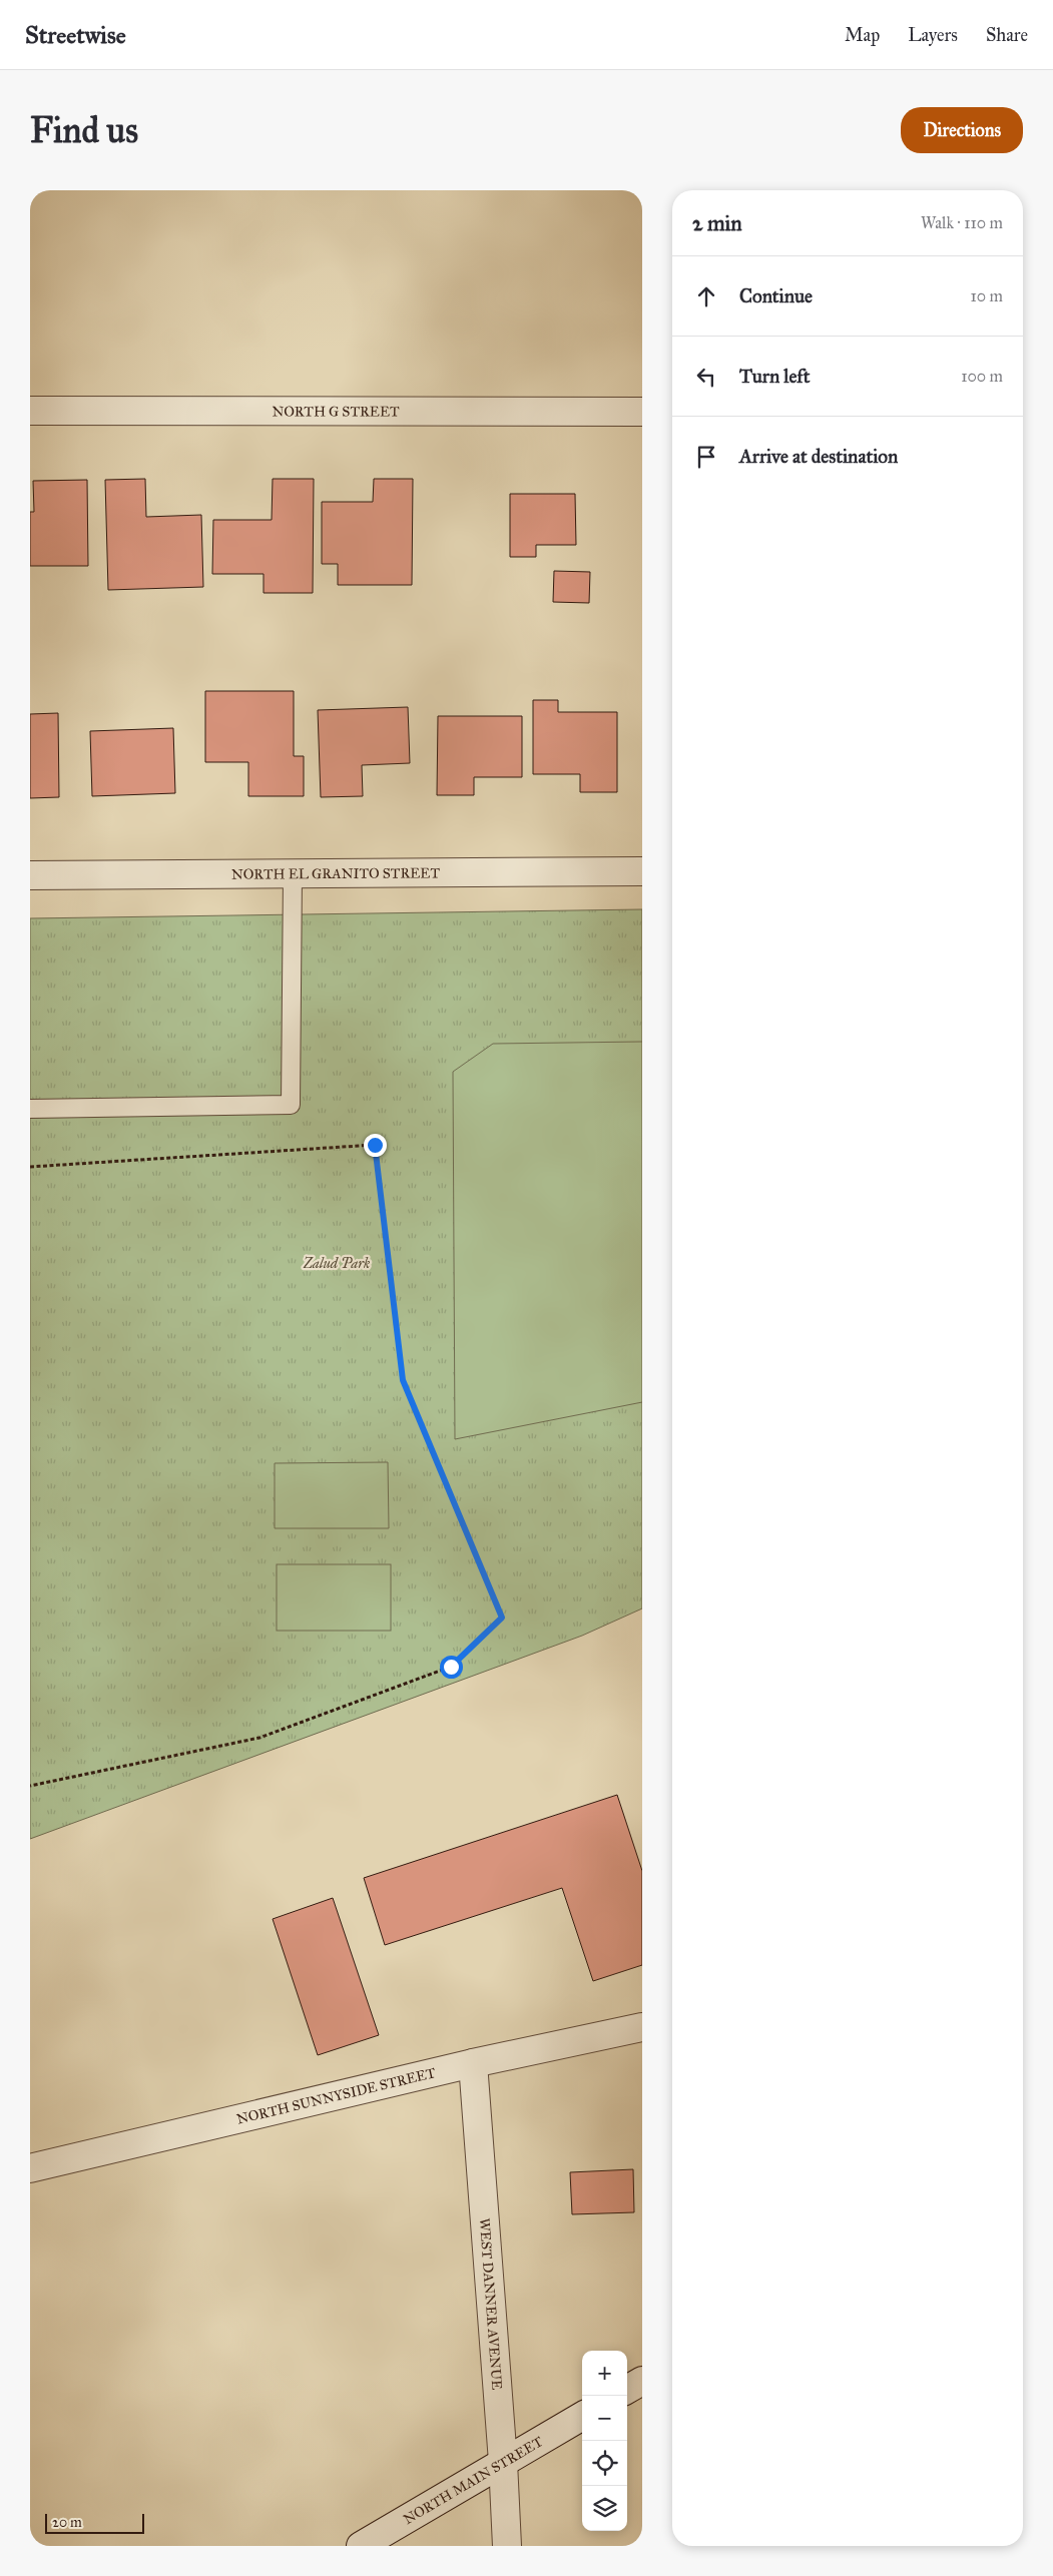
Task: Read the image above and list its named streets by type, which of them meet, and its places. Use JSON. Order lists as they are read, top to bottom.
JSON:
{
  "streets": {
    "street": [
      "NORTH G STREET",
      "NORTH EL GRANITO STREET",
      "NORTH SUNNYSIDE STREET",
      "WEST DANNER AVENUE",
      "NORTH MAIN STREET"
    ]
  },
  "crossings": [
    ["NORTH SUNNYSIDE STREET", "WEST DANNER AVENUE"],
    ["WEST DANNER AVENUE", "NORTH MAIN STREET"]
  ],
  "parks": ["Zalud Park"],
  "scale_bar": "20 m",
  "page": {
    "header": "Streetwise",
    "nav": ["Map", "Layers", "Share"],
    "buttons": "Directions",
    "title": "Find us",
    "heading": ["2 min", "Walk · 110 m"],
    "list": [
      ["Continue", "10 m"],
      ["Turn left", "100 m"],
      "Arrive at destination"
    ],
    "map_buttons": ["+", "−"],
    "scale": "20 m"
  }
}
